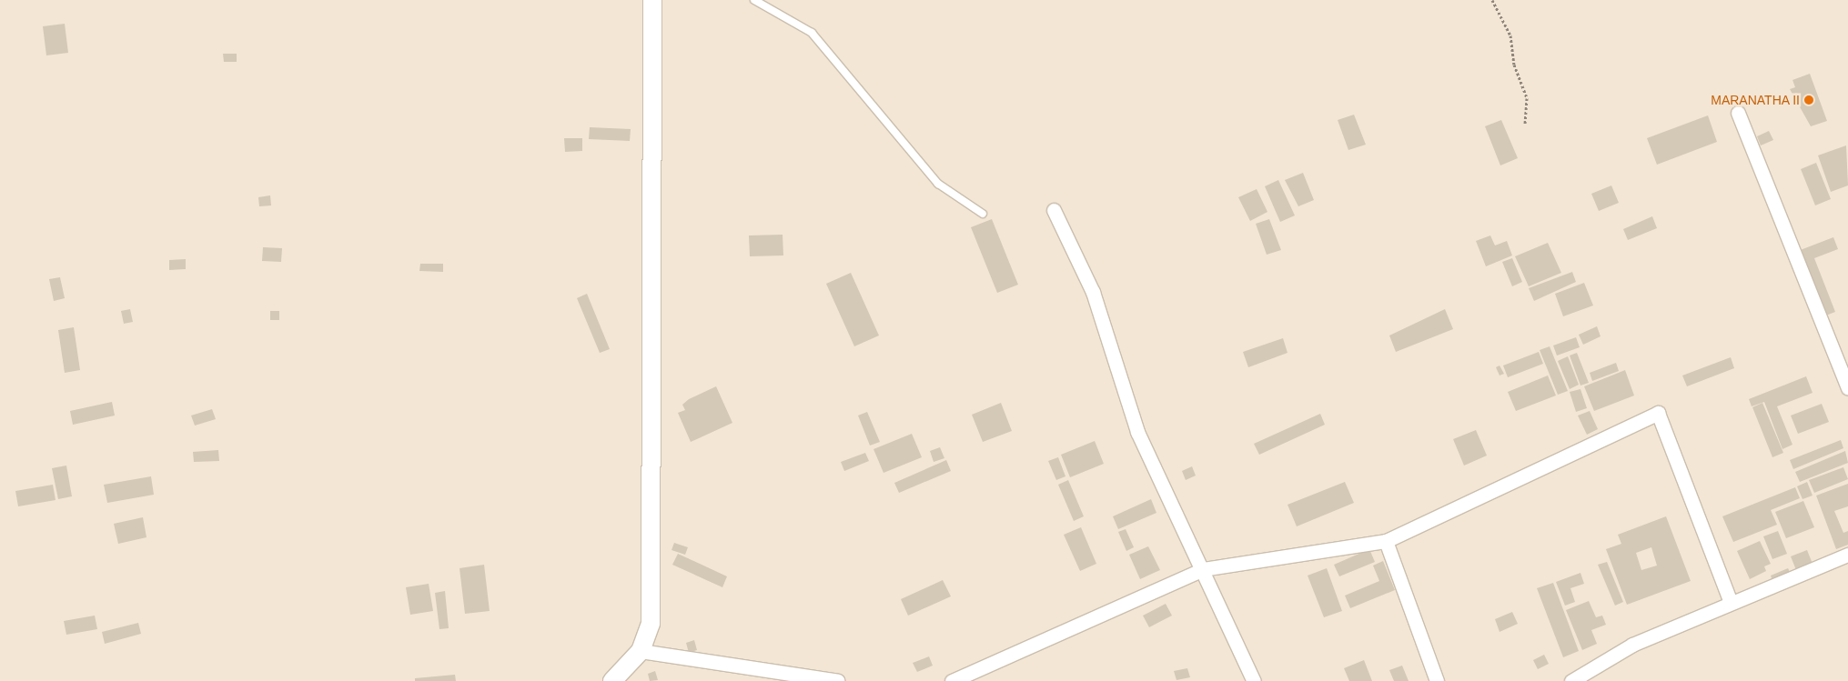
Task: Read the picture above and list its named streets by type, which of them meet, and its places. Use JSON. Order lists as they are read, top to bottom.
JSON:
{
  "places": ["MARANATHA II"]
}
